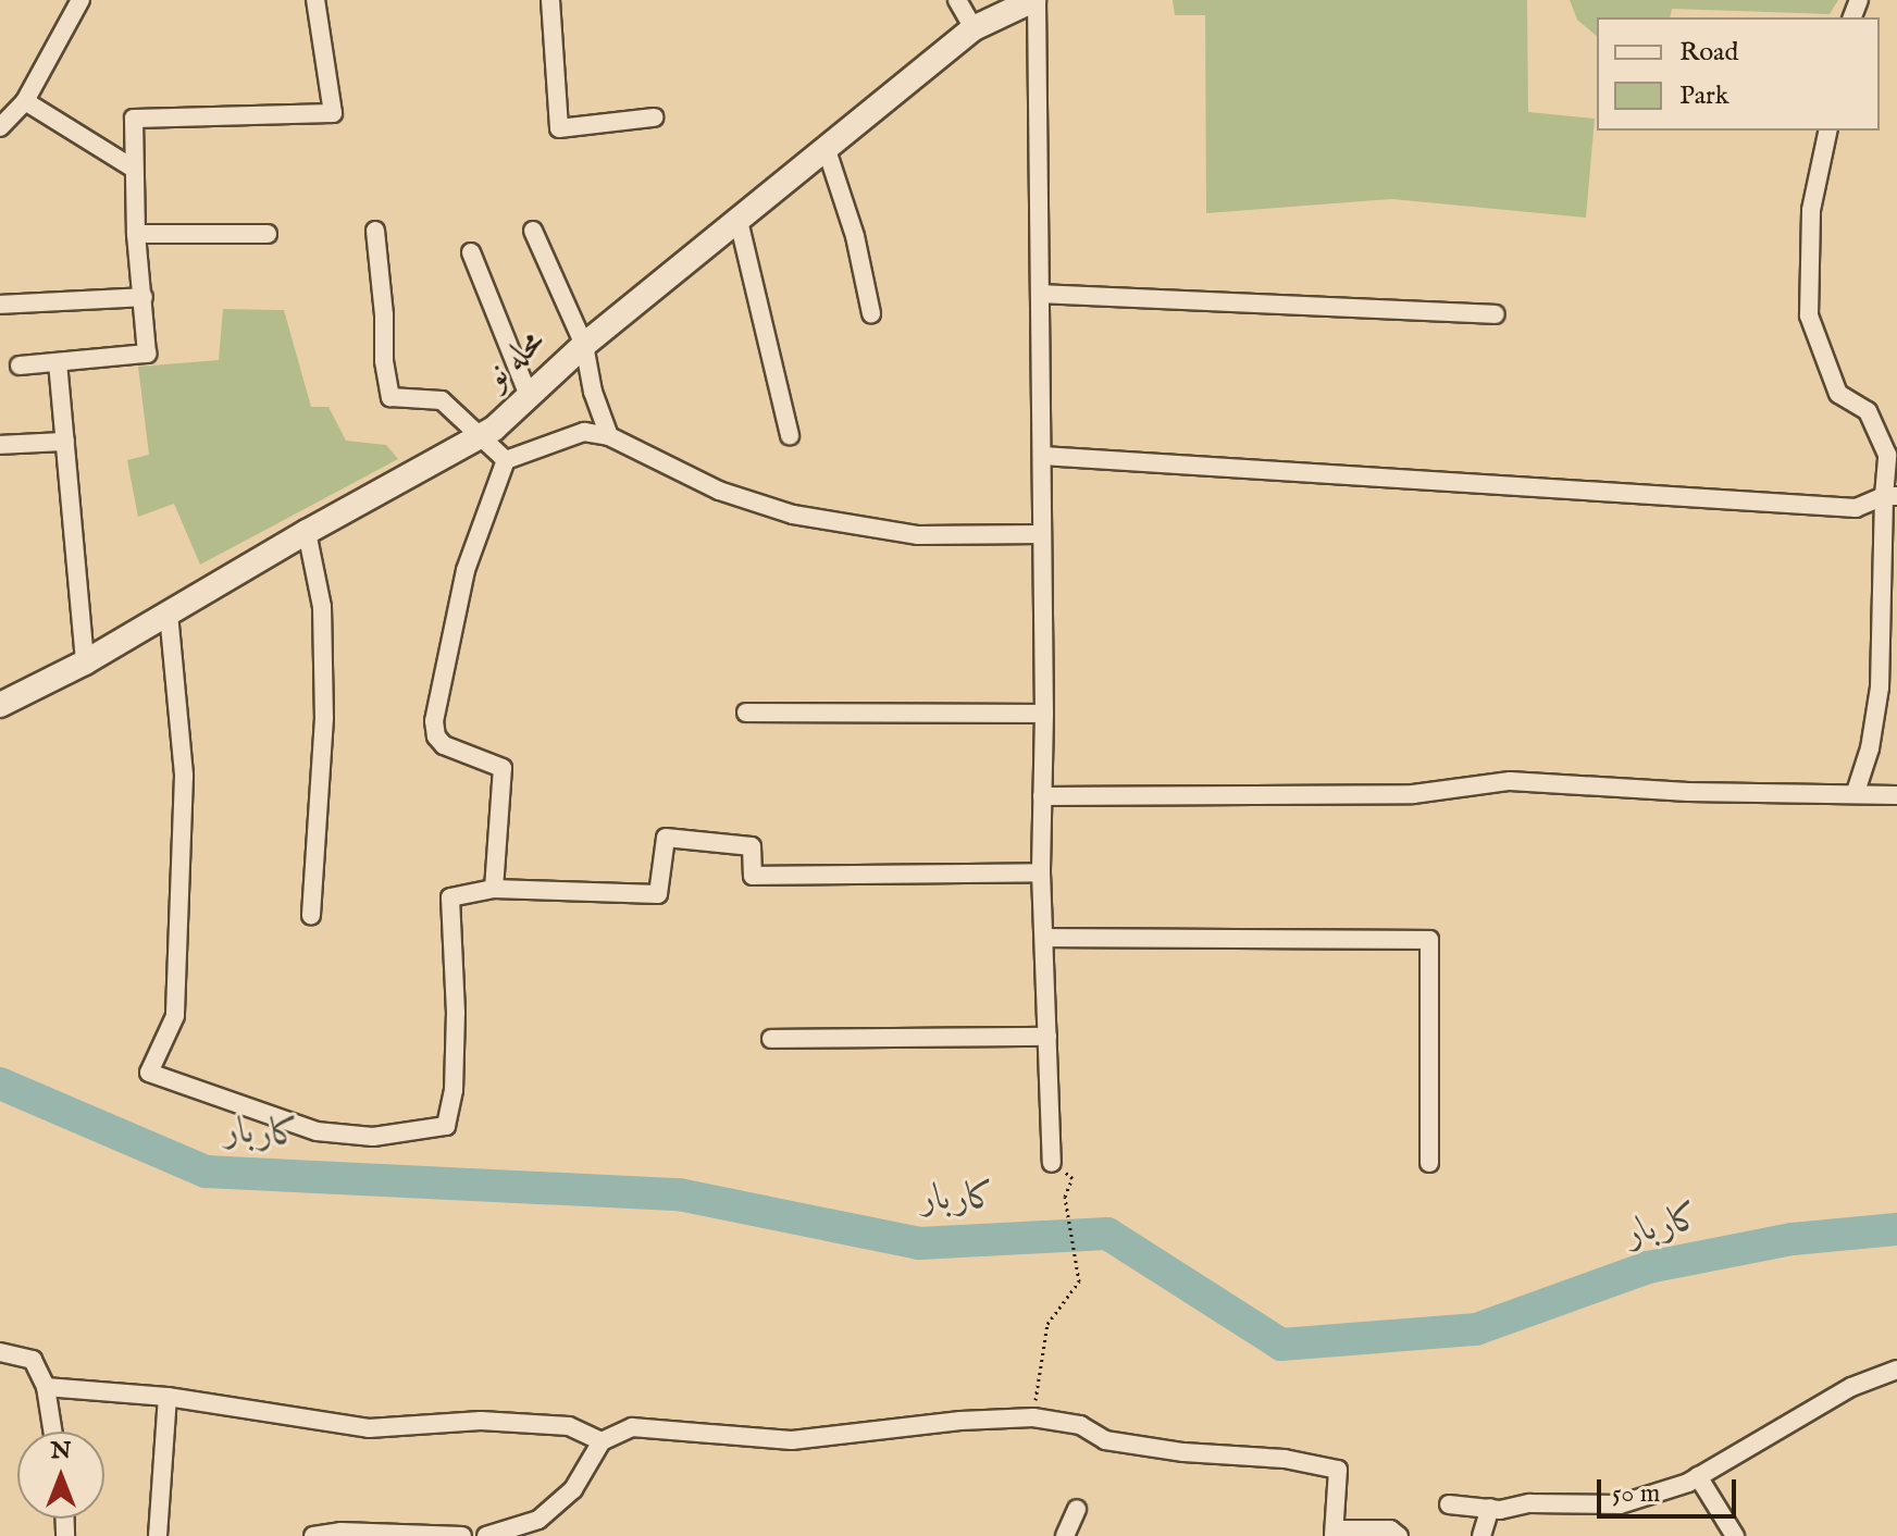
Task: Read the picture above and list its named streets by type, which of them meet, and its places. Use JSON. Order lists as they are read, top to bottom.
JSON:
{
  "streets": {
    "street": ["محله نو"]
  },
  "water": ["کاربار"],
  "legend": ["Road", "Park"],
  "scale_bar": "50 m",
  "north": "top"
}
